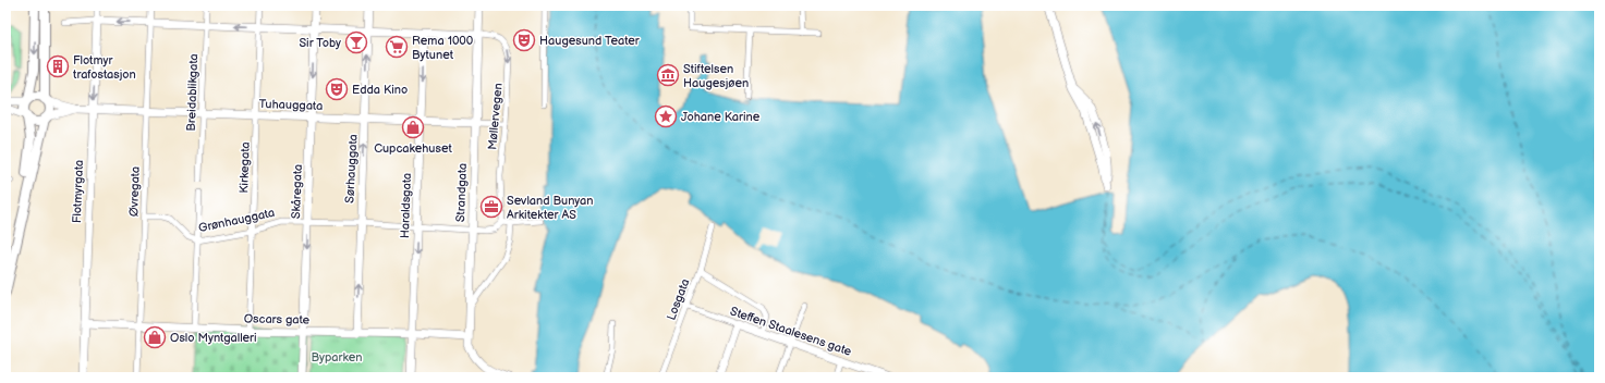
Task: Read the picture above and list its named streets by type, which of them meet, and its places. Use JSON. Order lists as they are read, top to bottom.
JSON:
{
  "streets": {
    "street": [
      "Breidablikgata",
      "Tuhauggata",
      "Møllervegen",
      "Kirkegata",
      "Sørhauggata",
      "Flotmyrgata",
      "Øvregata",
      "Skåregata",
      "Strandgata",
      "Haraldsgata",
      "Grønhauggata",
      "Losgata",
      "Oscars gate",
      "Steffen Staalesens gate"
    ]
  },
  "crossings": [
    ["Breidablikgata", "Tuhauggata"],
    ["Tuhauggata", "Møllervegen"],
    ["Tuhauggata", "Kirkegata"],
    ["Tuhauggata", "Sørhauggata"],
    ["Tuhauggata", "Flotmyrgata"],
    ["Tuhauggata", "Øvregata"],
    ["Tuhauggata", "Skåregata"],
    ["Tuhauggata", "Strandgata"],
    ["Tuhauggata", "Haraldsgata"],
    ["Møllervegen", "Strandgata"],
    ["Kirkegata", "Grønhauggata"],
    ["Kirkegata", "Oscars gate"],
    ["Sørhauggata", "Grønhauggata"],
    ["Sørhauggata", "Oscars gate"],
    ["Flotmyrgata", "Oscars gate"],
    ["Øvregata", "Grønhauggata"],
    ["Øvregata", "Oscars gate"],
    ["Skåregata", "Grønhauggata"],
    ["Skåregata", "Oscars gate"],
    ["Strandgata", "Grønhauggata"],
    ["Strandgata", "Oscars gate"],
    ["Haraldsgata", "Grønhauggata"],
    ["Haraldsgata", "Oscars gate"],
    ["Losgata", "Steffen Staalesens gate"]
  ],
  "one_way": ["Sørhauggata", "Skåregata", "Haraldsgata"],
  "parks": ["Byparken"],
  "places": {
    "theatre": ["Haugesund Teater", "Edda Kino"],
    "bar": ["Sir Toby"],
    "supermarket": ["Rema 1000 Bytunet"],
    "building": ["Flotmyr trafostasjon"],
    "museum": ["Stiftelsen Haugesjøen"],
    "place": ["Johane Karine"],
    "shop": ["Cupcakehuset", "Oslo Myntgalleri"],
    "office": ["Sevland Bunyan Arkitekter AS"]
  }
}
